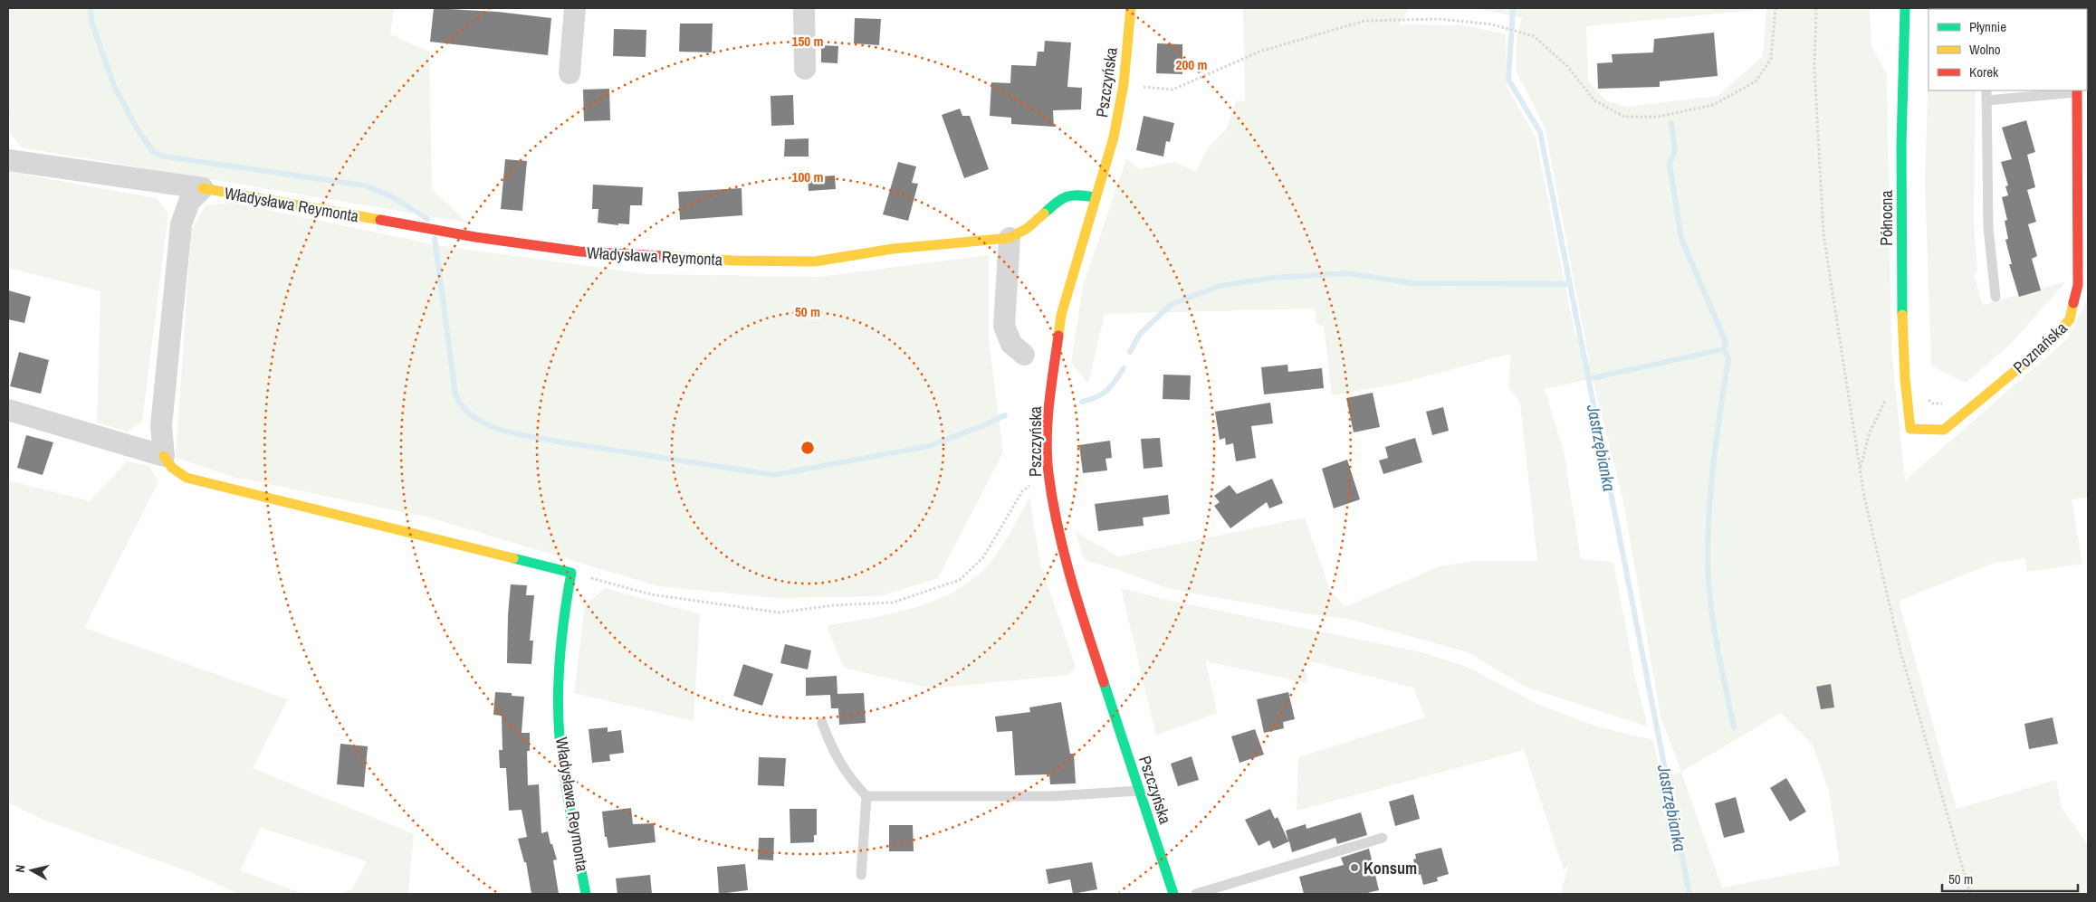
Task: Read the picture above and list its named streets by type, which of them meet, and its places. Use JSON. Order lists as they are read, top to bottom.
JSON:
{
  "streets": {
    "street": [
      "Pszczyńska",
      "Władysława Reymonta",
      "Północna",
      "Poznańska"
    ]
  },
  "crossings": [
    ["Pszczyńska", "Władysława Reymonta"],
    ["Północna", "Poznańska"]
  ],
  "water": ["Jastrzębianka"],
  "places": ["Konsum"],
  "legend": ["Płynnie", "Wolno", "Korek"],
  "scale_bar": "50 m",
  "north": "left",
  "rings": [
    "150 m",
    "200 m",
    "100 m",
    "50 m"
  ]
}
